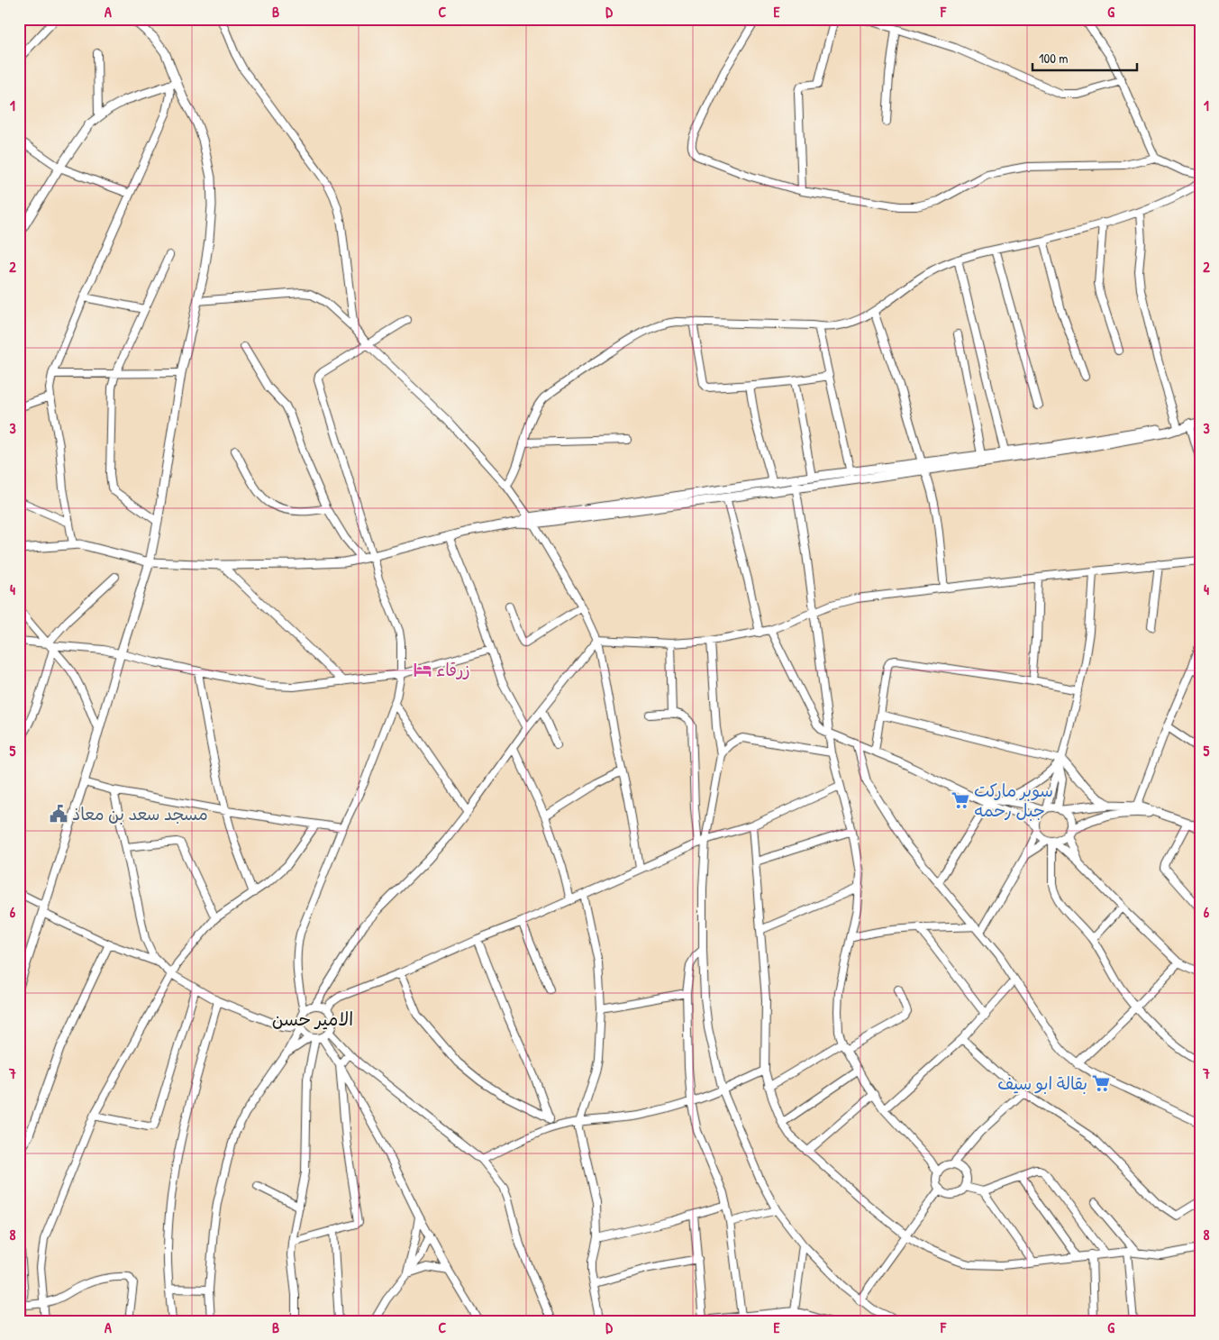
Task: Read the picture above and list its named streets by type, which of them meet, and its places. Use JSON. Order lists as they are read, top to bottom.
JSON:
{
  "districts": ["الامير حسن"],
  "places": {
    "hotel": ["زرقاء"],
    "supermarket": ["سوبر ماركت جبل رحمه", "بقالة ابو سيف"],
    "public building": ["مسجد سعد بن معاذ"]
  },
  "scale_bar": "100 m",
  "grid": {
    "columns": [
      "A",
      "B",
      "C",
      "D",
      "E",
      "F",
      "G"
    ],
    "rows": [
      "1",
      "2",
      "3",
      "4",
      "5",
      "6",
      "7",
      "8"
    ]
  }
}
